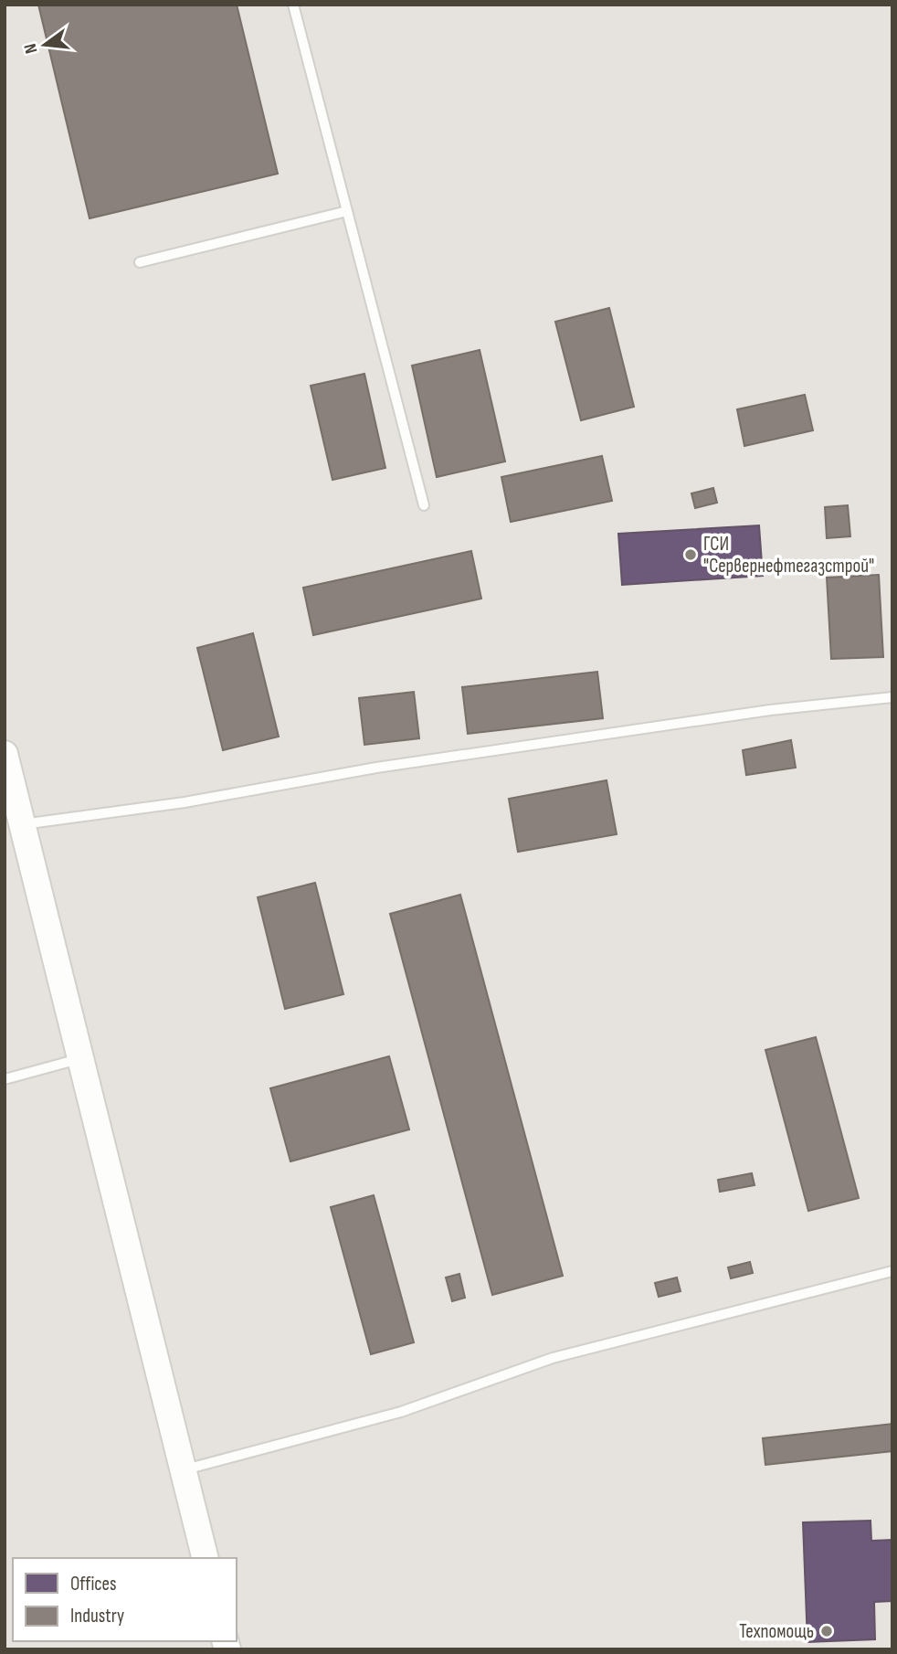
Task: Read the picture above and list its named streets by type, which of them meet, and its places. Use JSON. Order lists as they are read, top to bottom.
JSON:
{
  "places": ["ГСИ \"Сервернефтегазстрой\"", "Техпомощь"],
  "legend": ["Offices", "Industry"],
  "north": "left"
}
